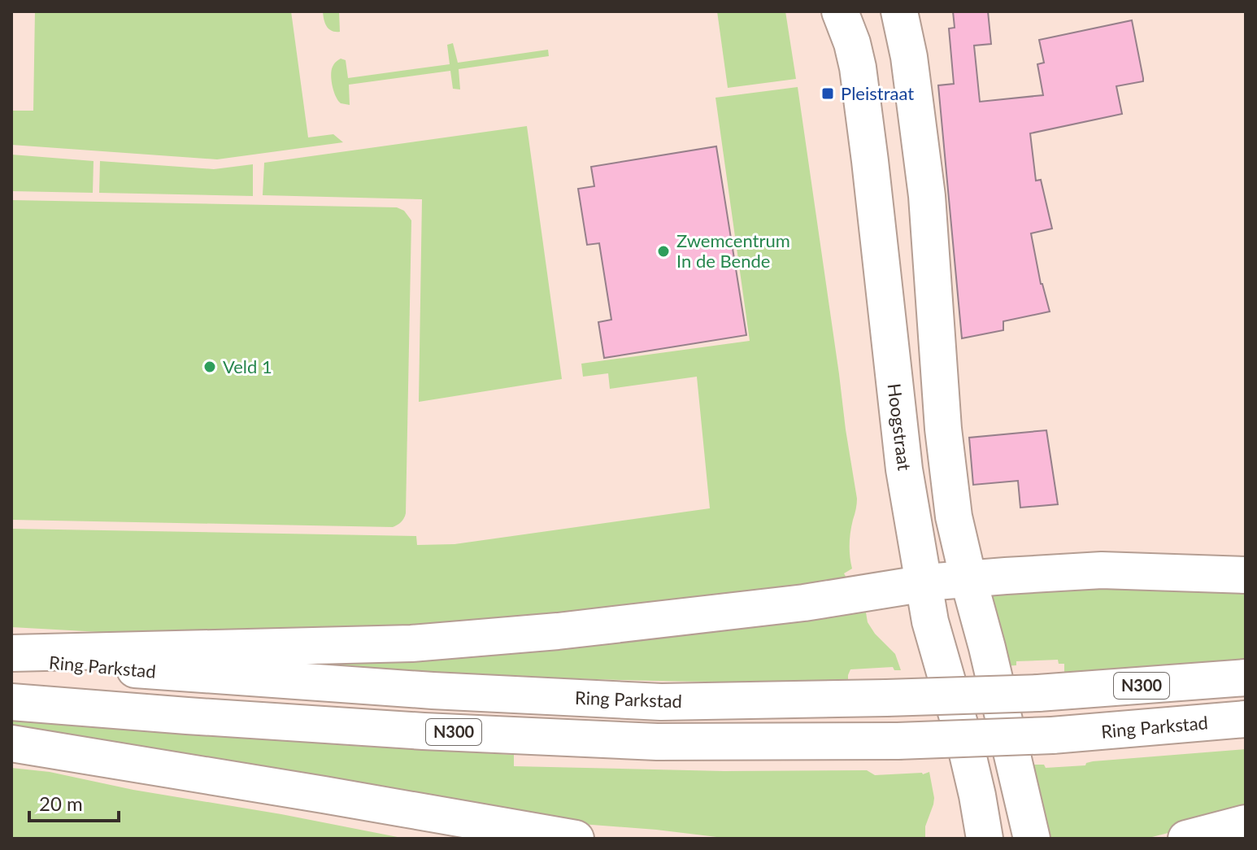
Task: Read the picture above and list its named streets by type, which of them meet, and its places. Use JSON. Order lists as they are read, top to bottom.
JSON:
{
  "streets": {
    "main road": ["Hoogstraat", "Ring Parkstad", "N300"]
  },
  "places": {
    "transit": ["Pleistraat"],
    "other": ["Zwemcentrum In de Bende", "Veld 1"]
  },
  "scale_bar": "20 m"
}
